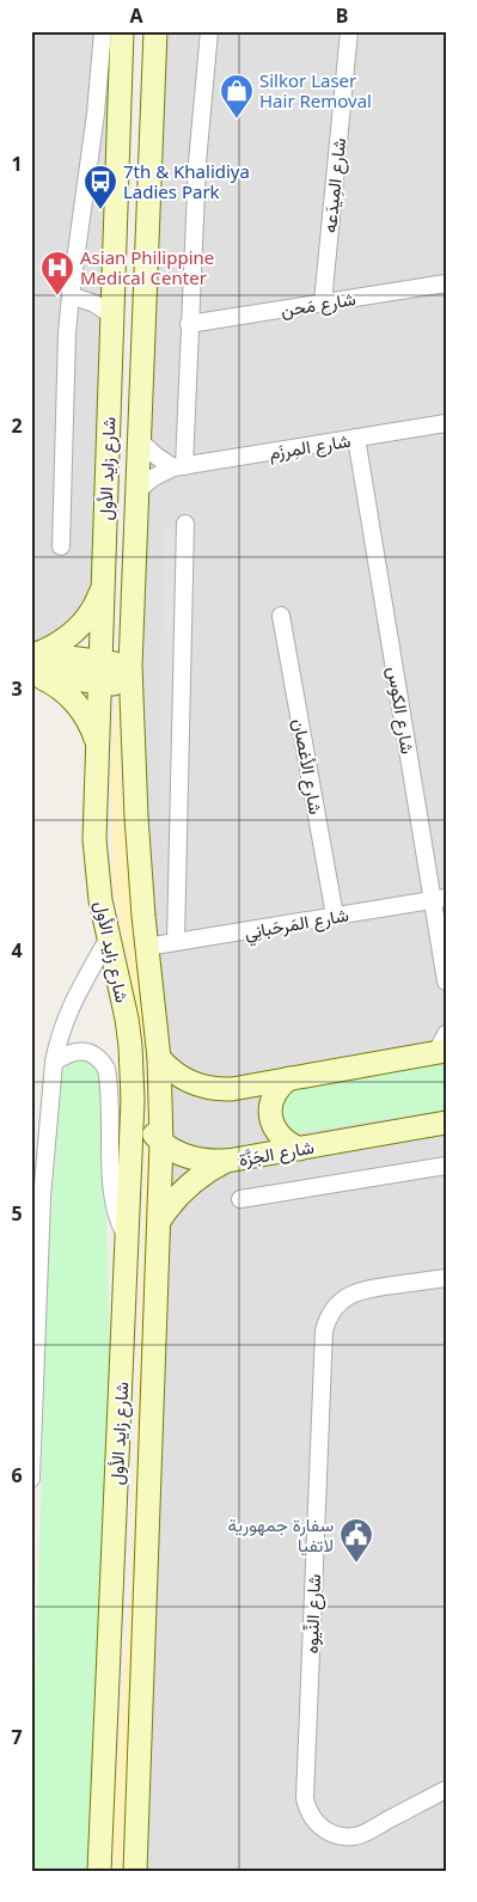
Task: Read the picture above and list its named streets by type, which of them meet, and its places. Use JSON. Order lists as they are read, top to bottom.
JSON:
{
  "streets": {
    "main road": ["شارع زايد الأول", "شارع الجَزَّة"],
    "street": [
      "شارع المِيدَعه",
      "شارع مَحن",
      "شارع المِرزَم",
      "شارع الكوس",
      "شارع الأغصان",
      "شارع المَرحَبانِي",
      "شارع النِّيوه"
    ]
  },
  "crossings": [
    ["شارع المِيدَعه", "شارع مَحن"],
    ["شارع المِرزَم", "شارع زايد الأول"],
    ["شارع المِرزَم", "شارع الكوس"],
    ["شارع زايد الأول", "شارع المَرحَبانِي"],
    ["شارع زايد الأول", "شارع الجَزَّة"],
    ["شارع الكوس", "شارع المَرحَبانِي"],
    ["شارع الأغصان", "شارع المَرحَبانِي"]
  ],
  "places": {
    "shop": ["Silkor Laser Hair Removal"],
    "bus stop": ["7th & Khalidiya Ladies Park"],
    "hospital": ["Asian Philippine Medical Center"],
    "public building": ["سفارة جمهورية لاتفيا"]
  },
  "grid": {
    "columns": ["A", "B"],
    "rows": [
      "1",
      "2",
      "3",
      "4",
      "5",
      "6",
      "7"
    ]
  }
}
